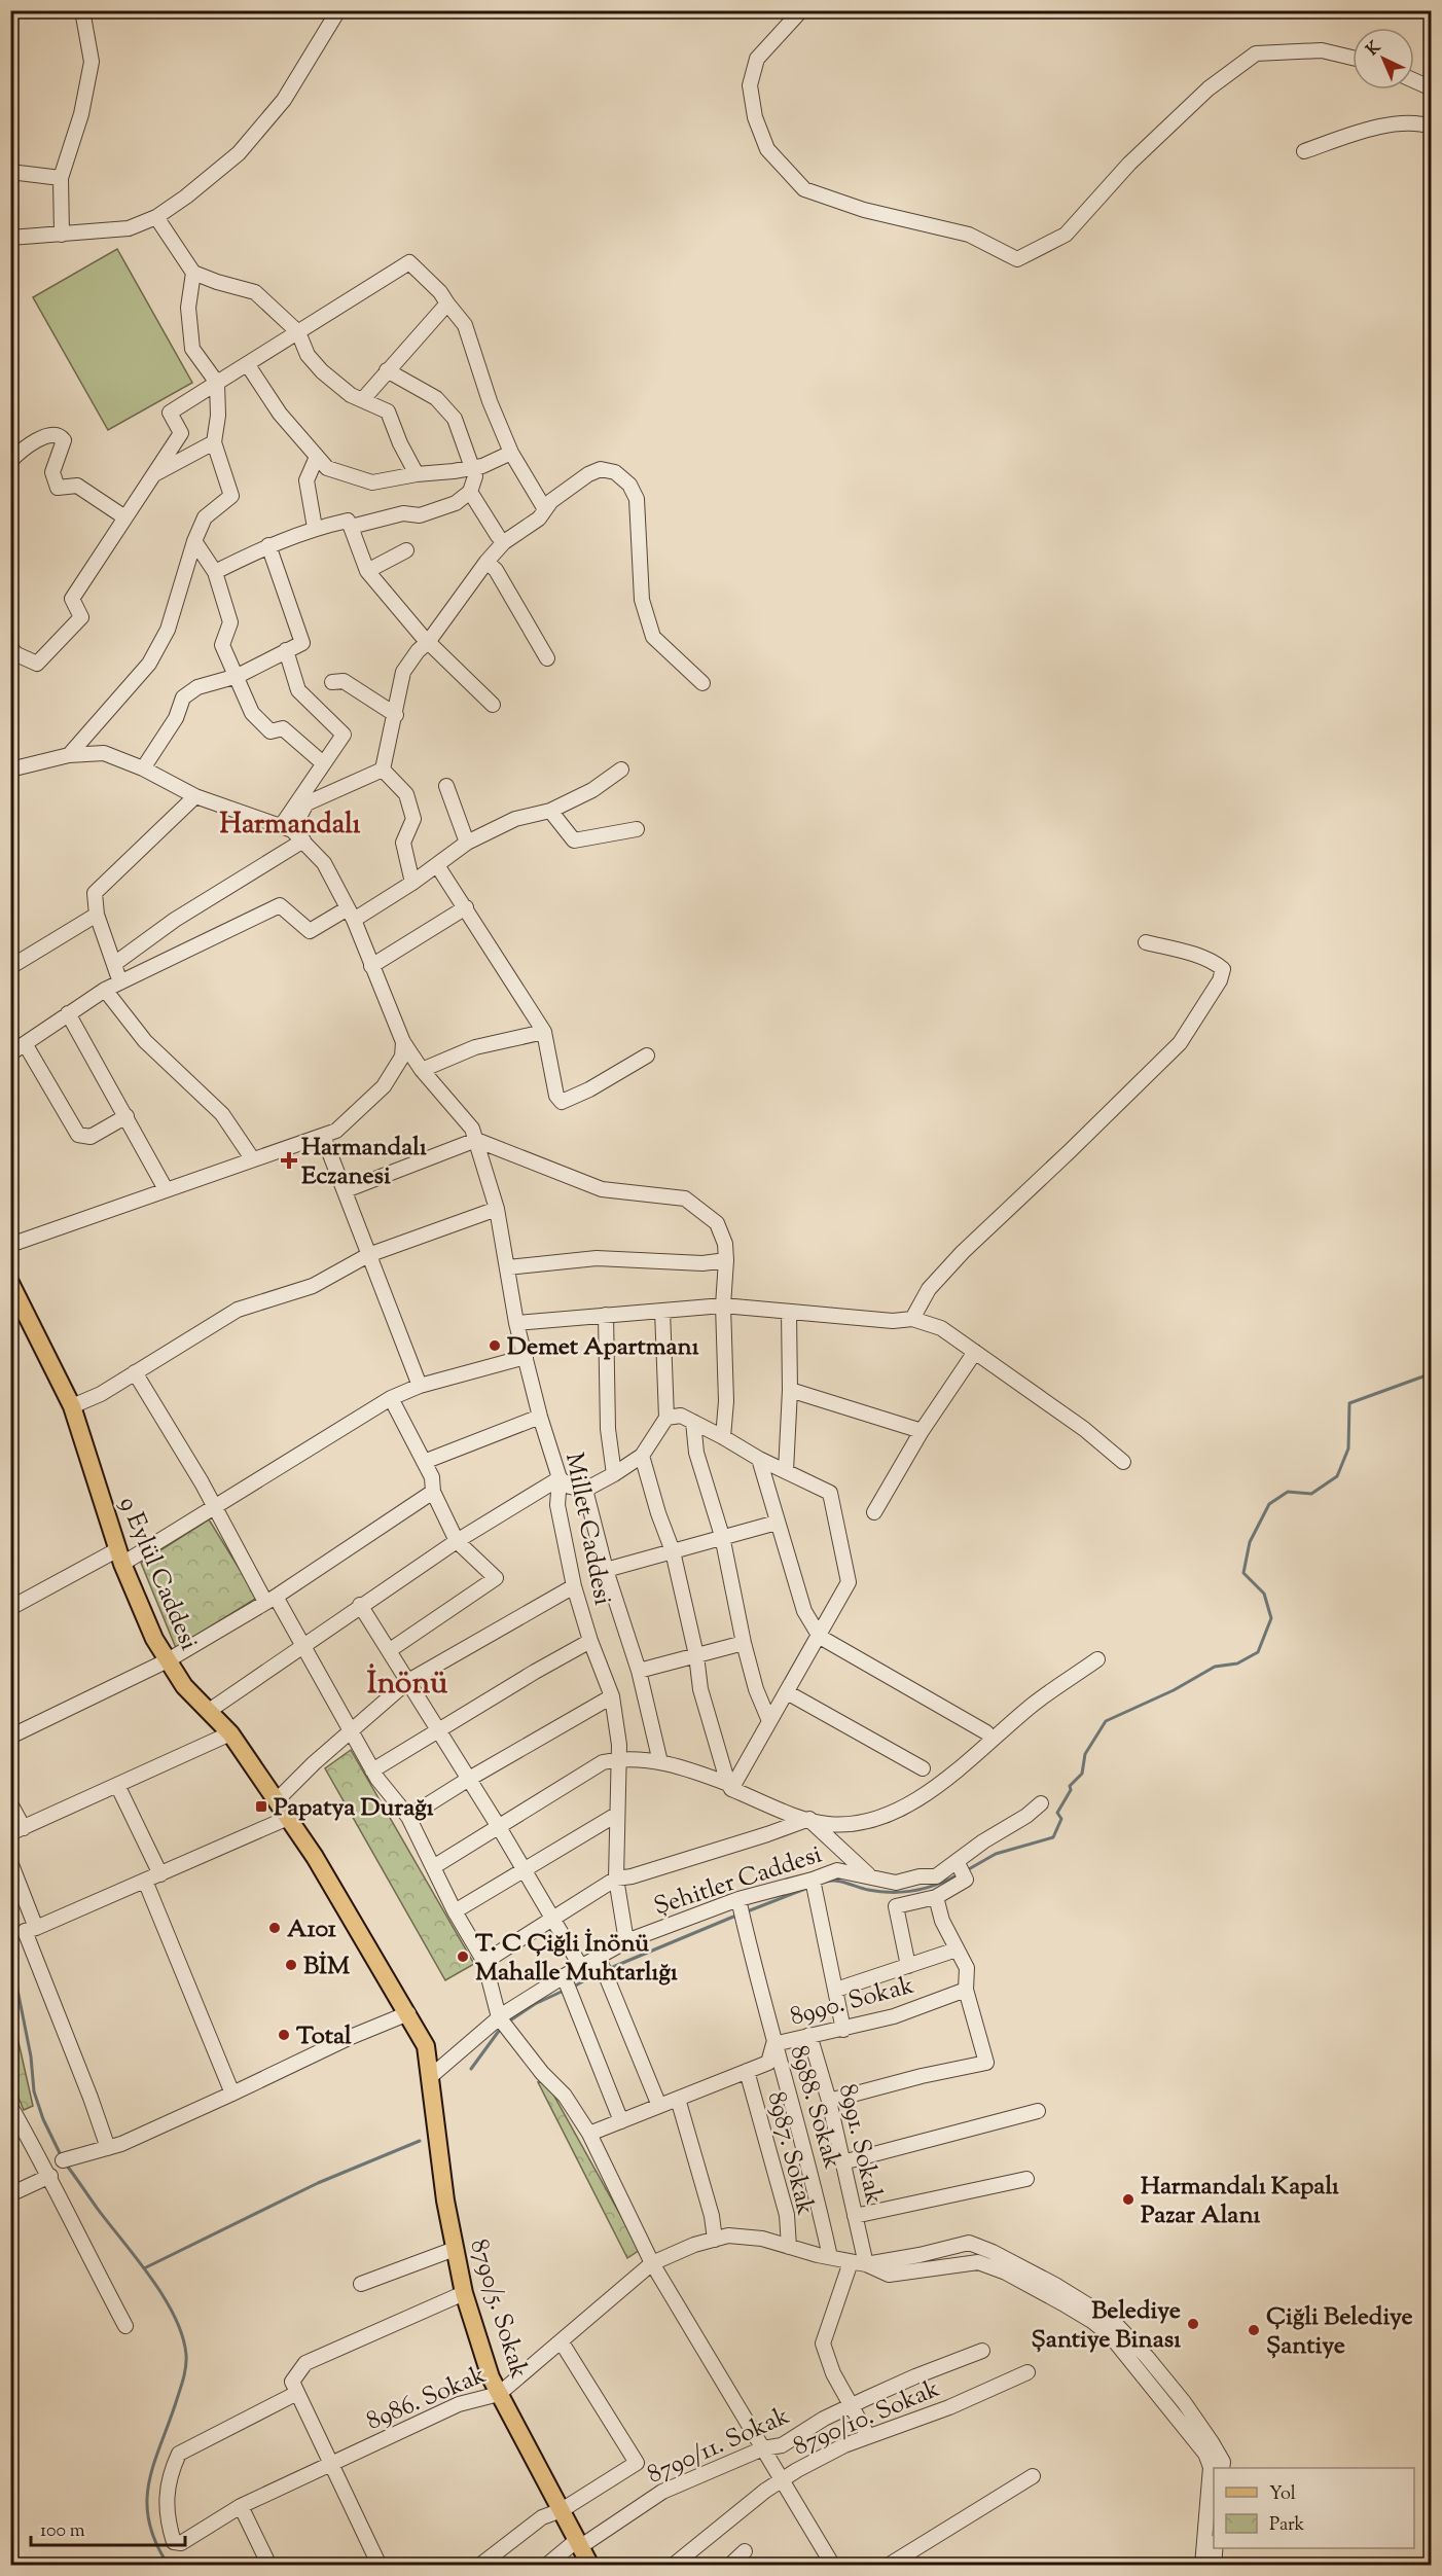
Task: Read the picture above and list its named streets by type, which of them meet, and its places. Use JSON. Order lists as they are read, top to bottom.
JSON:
{
  "streets": {
    "main road": ["9 Eylül Caddesi", "8790/5. Sokak"],
    "street": [
      "Millet Caddesi",
      "Şehitler Caddesi",
      "8990. Sokak",
      "8988. Sokak",
      "8991. Sokak",
      "8987. Sokak",
      "8986. Sokak",
      "8790/10. Sokak",
      "8790/11. Sokak"
    ]
  },
  "crossings": [
    ["Millet Caddesi", "Şehitler Caddesi"],
    ["9 Eylül Caddesi", "Şehitler Caddesi"],
    ["9 Eylül Caddesi", "8790/5. Sokak"],
    ["Şehitler Caddesi", "8988. Sokak"],
    ["8990. Sokak", "8988. Sokak"],
    ["8990. Sokak", "8991. Sokak"],
    ["8990. Sokak", "8987. Sokak"],
    ["8988. Sokak", "8986. Sokak"],
    ["8991. Sokak", "8986. Sokak"],
    ["8987. Sokak", "8986. Sokak"],
    ["8790/5. Sokak", "8986. Sokak"],
    ["8790/5. Sokak", "8790/11. Sokak"]
  ],
  "districts": ["Harmandalı", "İnönü"],
  "places": {
    "health": ["Harmandalı Eczanesi"],
    "other": [
      "Demet Apartmanı",
      "A101",
      "T. C Çiğli İnönü Mahalle Muhtarlığı",
      "BİM",
      "Total",
      "Harmandalı Kapalı Pazar Alanı",
      "Belediye Şantiye Binası",
      "Çiğli Belediye Şantiye"
    ],
    "transit": ["Papatya Durağı"]
  },
  "legend": ["Yol", "Park"],
  "scale_bar": "100 m",
  "north": "top left"
}
